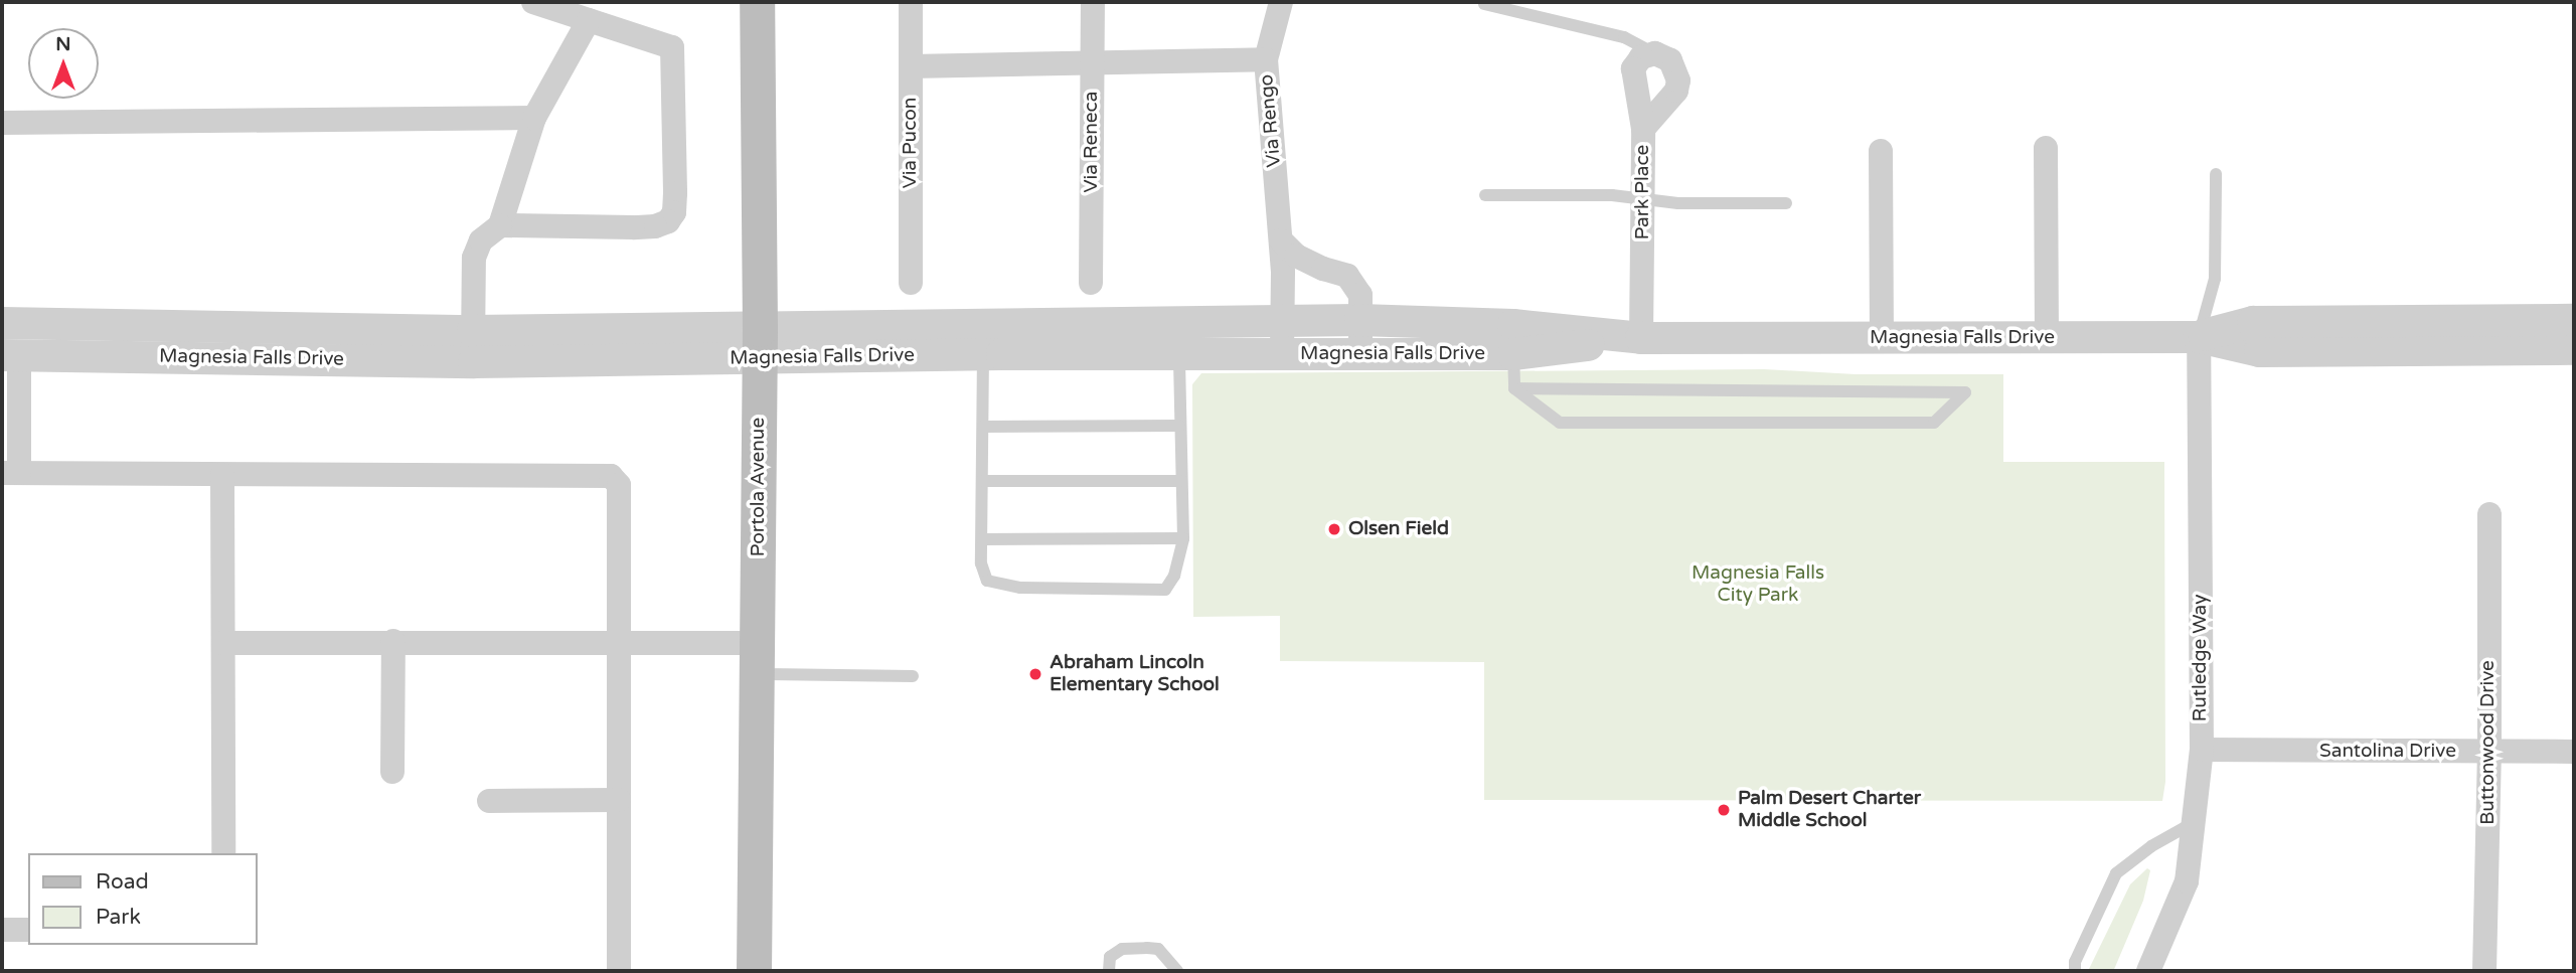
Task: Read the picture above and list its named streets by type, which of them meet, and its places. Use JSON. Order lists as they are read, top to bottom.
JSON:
{
  "streets": {
    "main road": ["Portola Avenue"],
    "street": [
      "Via Rengo",
      "Via Reneca",
      "Via Pucon",
      "Park Place",
      "Magnesia Falls Drive",
      "Rutledge Way",
      "Buttonwood Drive",
      "Santolina Drive"
    ]
  },
  "crossings": [
    ["Via Rengo", "Magnesia Falls Drive"],
    ["Park Place", "Magnesia Falls Drive"],
    ["Magnesia Falls Drive", "Portola Avenue"],
    ["Magnesia Falls Drive", "Rutledge Way"],
    ["Rutledge Way", "Santolina Drive"],
    ["Buttonwood Drive", "Santolina Drive"]
  ],
  "parks": ["Magnesia Falls City Park"],
  "places": ["Olsen Field", "Abraham Lincoln Elementary School", "Palm Desert Charter Middle School"],
  "legend": ["Road", "Park"],
  "north": "top"
}
